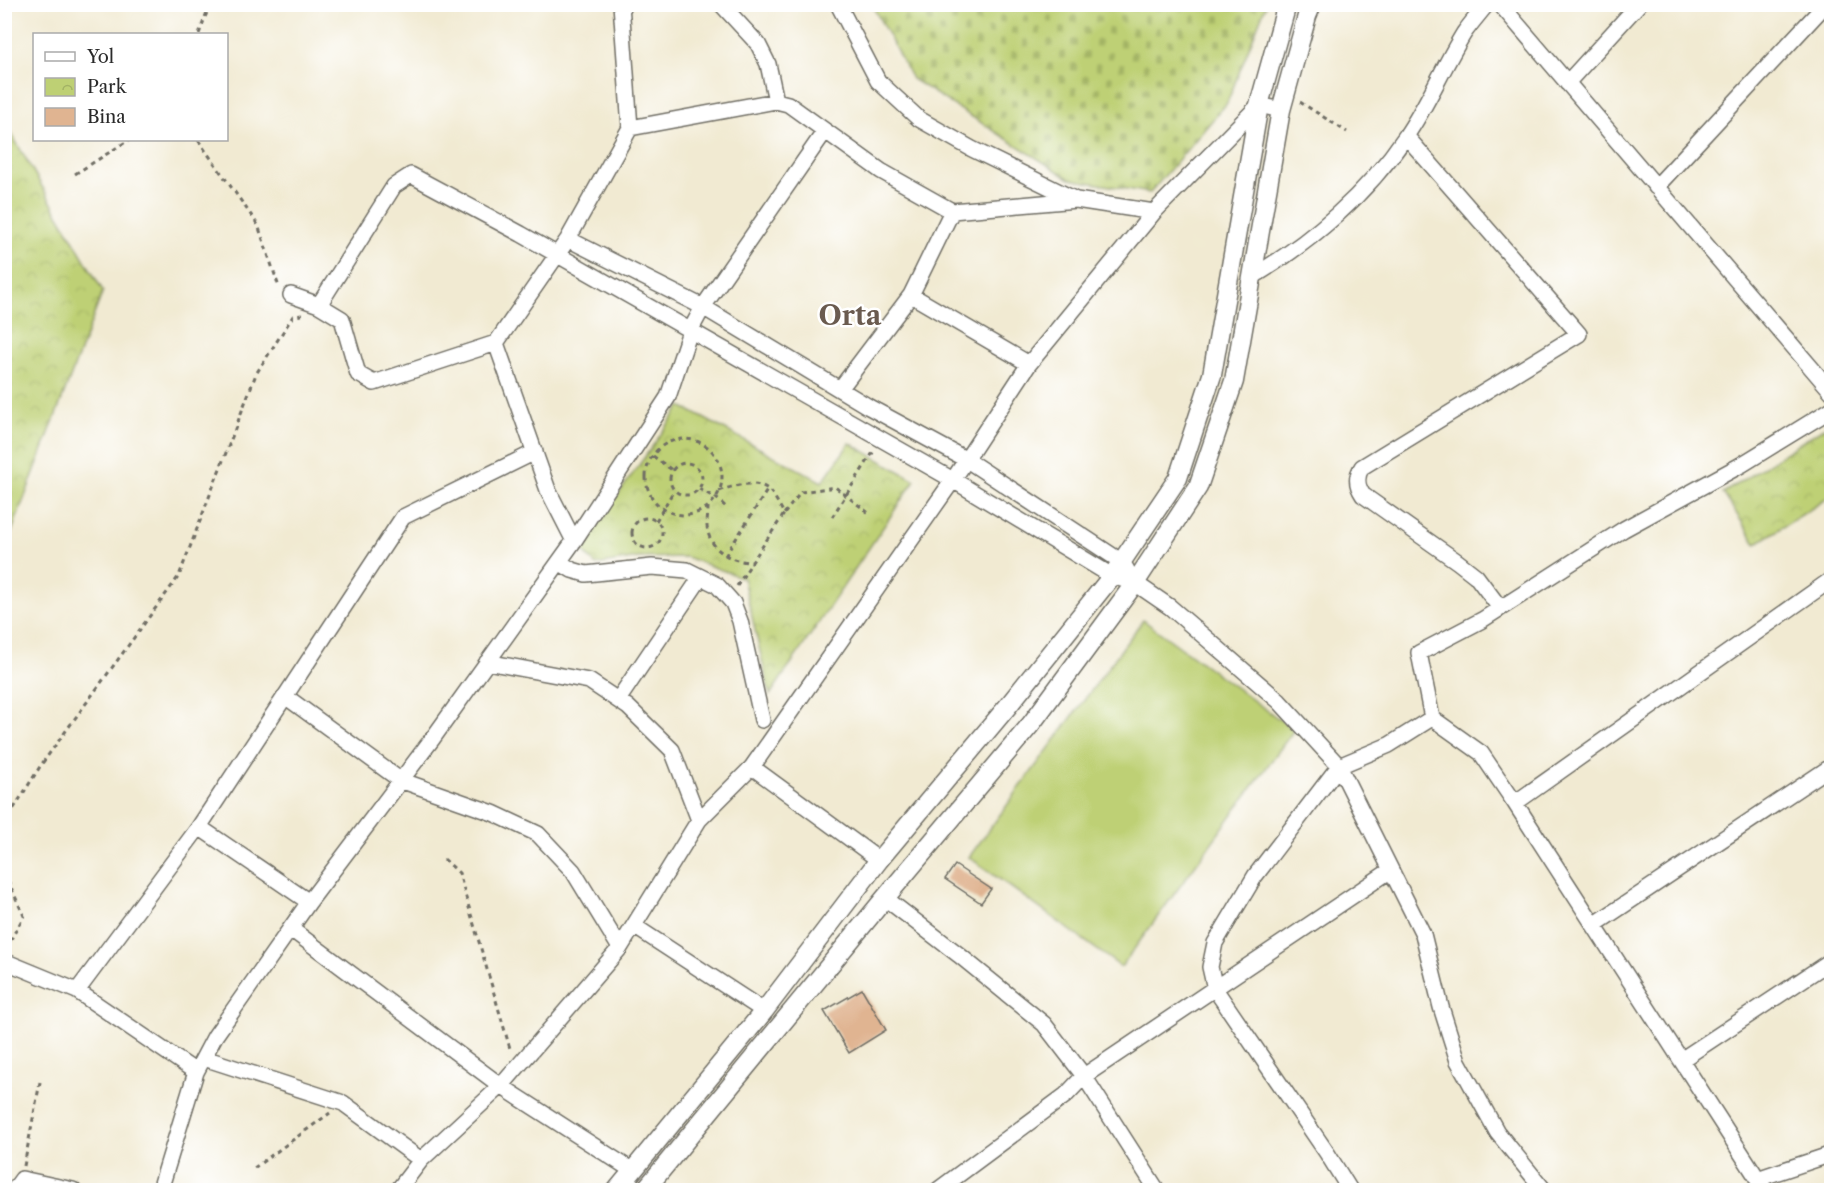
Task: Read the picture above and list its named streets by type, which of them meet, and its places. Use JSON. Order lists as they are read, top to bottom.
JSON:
{
  "districts": ["Orta"],
  "legend": ["Yol", "Park", "Bina"]
}
